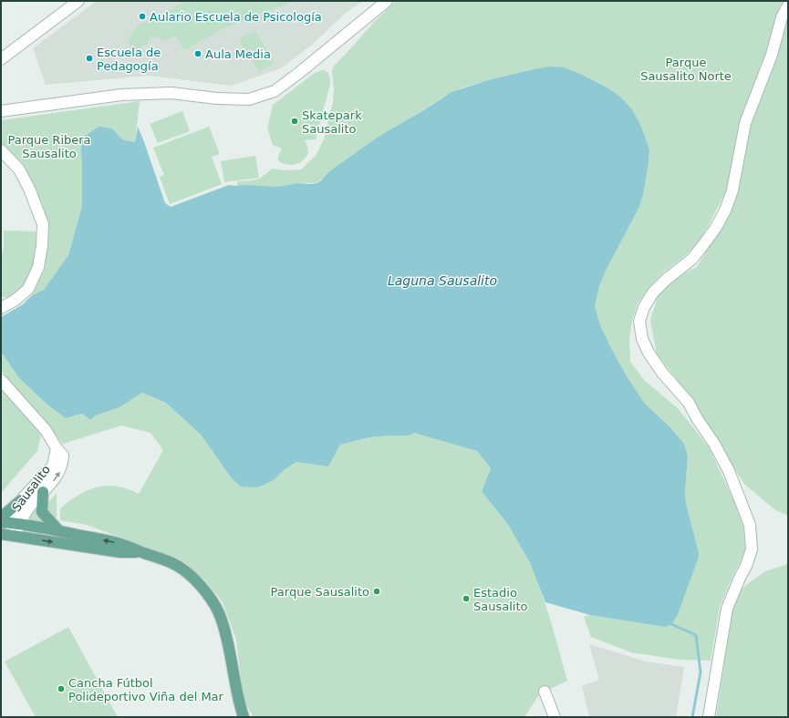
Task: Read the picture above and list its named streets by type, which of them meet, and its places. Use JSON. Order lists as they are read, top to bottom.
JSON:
{
  "streets": {
    "street": ["Sausalito"]
  },
  "water": ["Laguna Sausalito"],
  "parks": ["Parque Sausalito Norte", "Parque Ribera Sausalito"],
  "places": [
    "Aulario Escuela de Psicología",
    "Aula Media",
    "Escuela de Pedagogía",
    "Skatepark Sausalito",
    "Parque Sausalito",
    "Estadio Sausalito",
    "Cancha Fútbol Polideportivo Viña del Mar"
  ]
}
